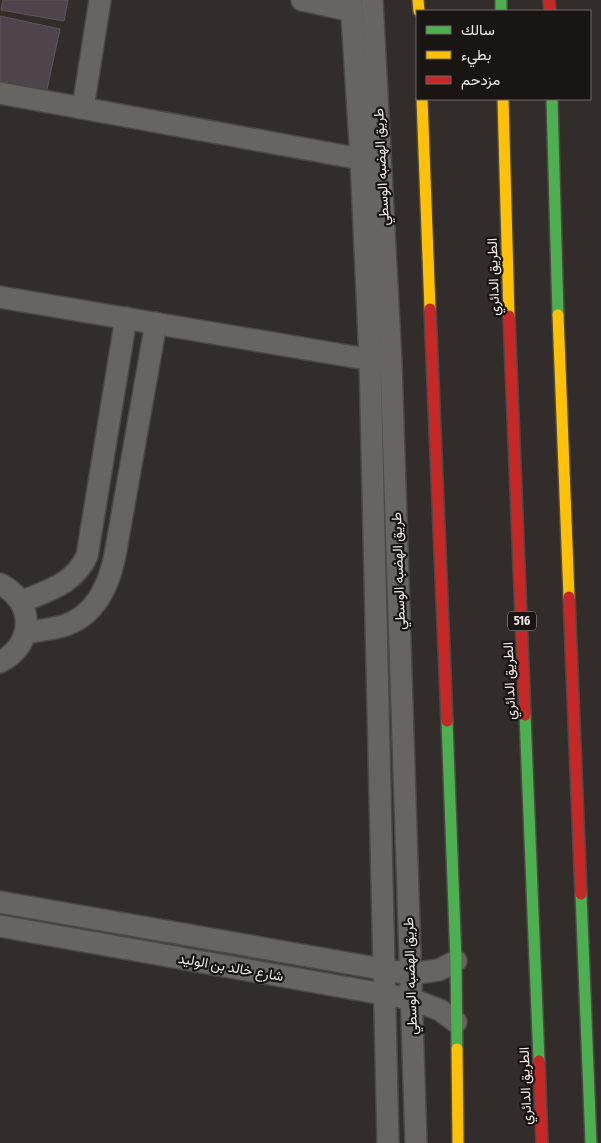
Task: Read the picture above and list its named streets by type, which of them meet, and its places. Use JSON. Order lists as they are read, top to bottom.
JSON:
{
  "streets": {
    "highway": ["الطريق الدائري", "516"],
    "street": ["طريق الهضبه الوسطي", "شارع خالد بن الوليد"]
  },
  "crossings": [
    ["طريق الهضبه الوسطي", "شارع خالد بن الوليد"]
  ],
  "legend": ["سالك", "بطيء", "مزدحم"]
}
